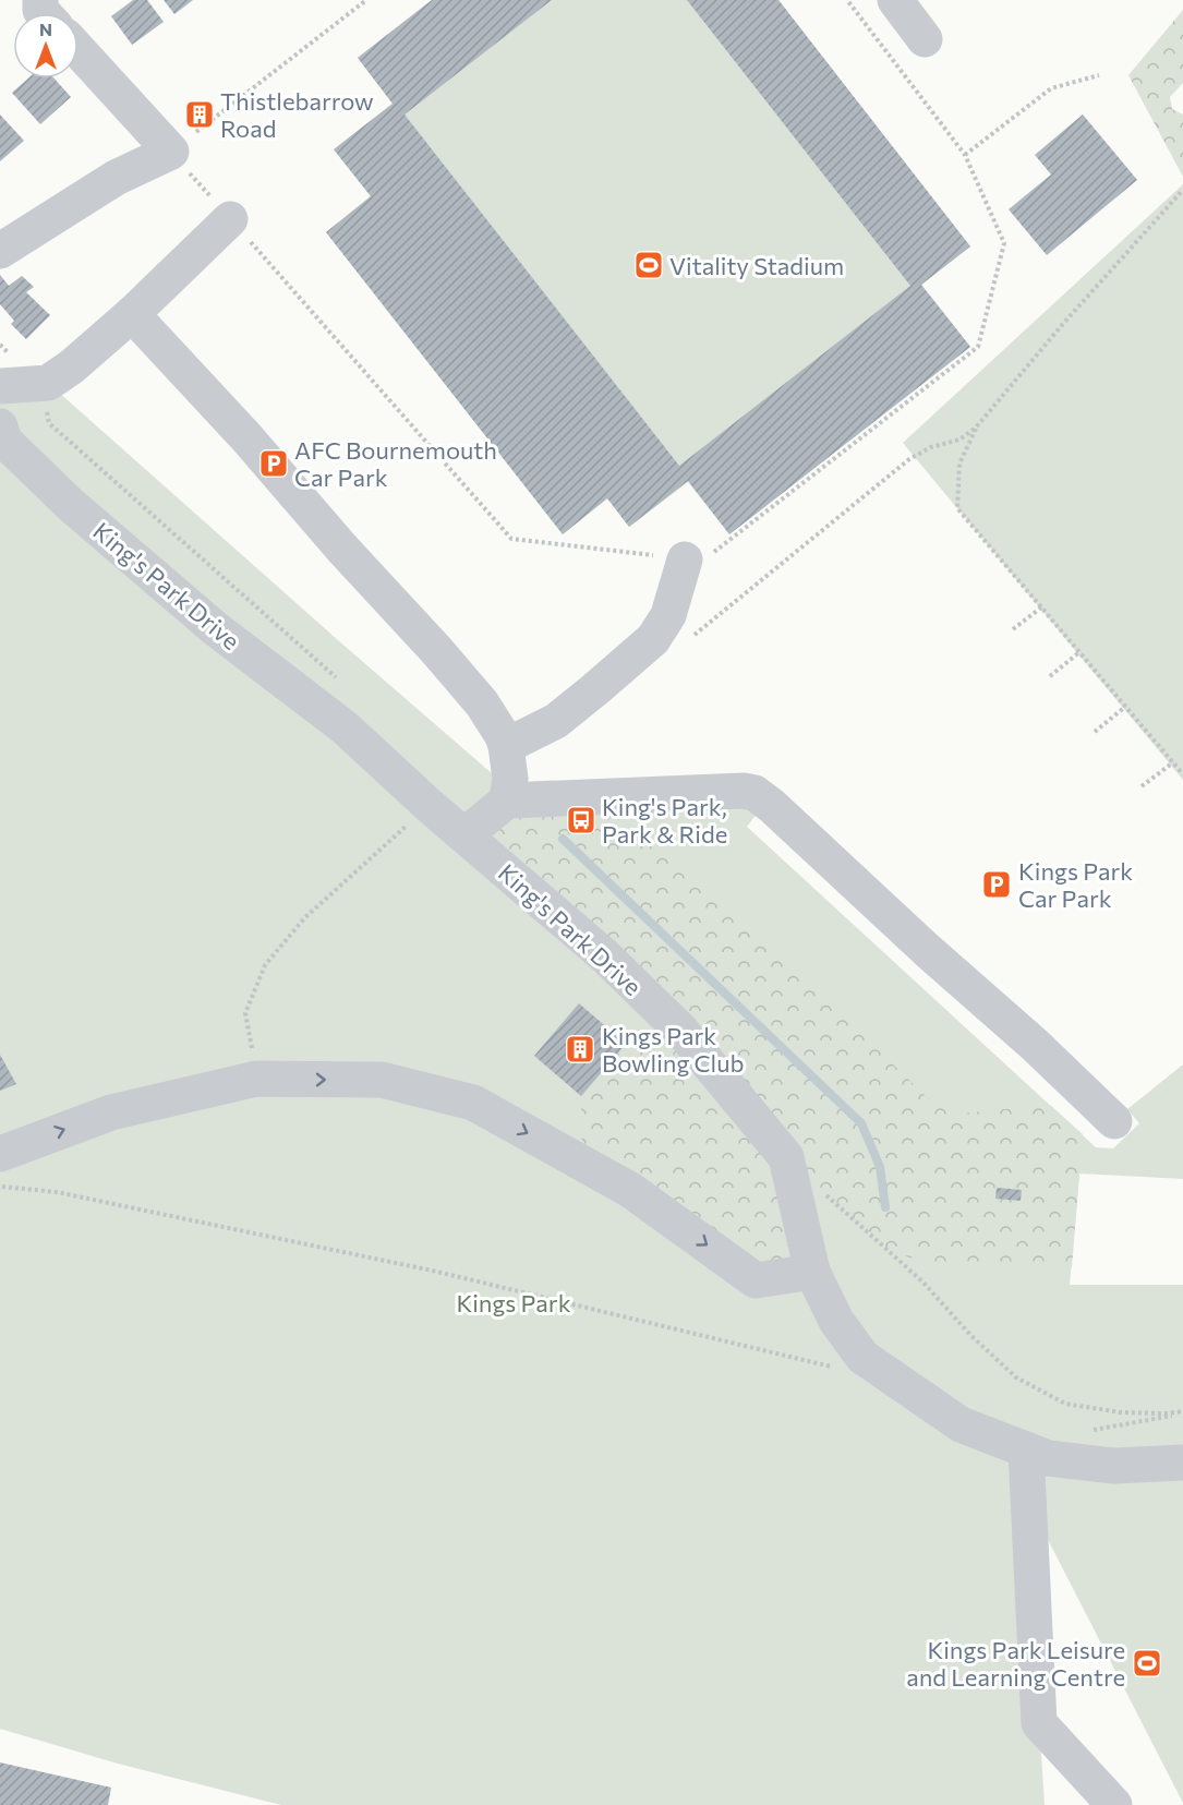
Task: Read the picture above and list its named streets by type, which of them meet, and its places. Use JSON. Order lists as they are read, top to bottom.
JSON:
{
  "streets": {
    "street": ["King's Park Drive"]
  },
  "parks": ["Kings Park"],
  "places": {
    "building": ["Thistlebarrow Road", "Kings Park Bowling Club"],
    "sports": ["Vitality Stadium", "Kings Park Leisure and Learning Centre"],
    "parking": ["AFC Bournemouth Car Park", "Kings Park Car Park"],
    "bus stop": ["King's Park, Park & Ride"]
  },
  "north": "top"
}
